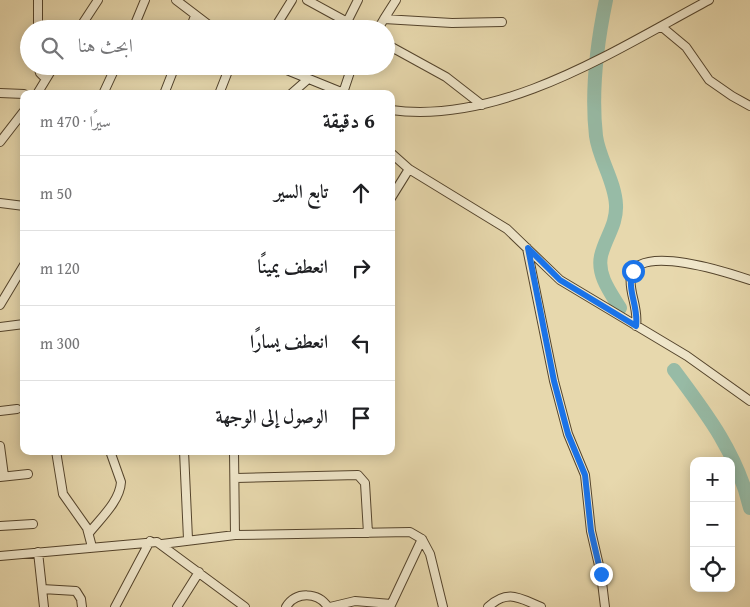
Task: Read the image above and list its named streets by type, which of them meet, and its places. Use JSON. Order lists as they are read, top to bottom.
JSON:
{
  "page": {
    "search": "ابحث هنا",
    "heading": ["6 دقيقة", "سيرًا · 470 m"],
    "list": [
      ["تابع السير", "50 m"],
      ["انعطف يمينًا", "120 m"],
      ["انعطف يسارًا", "300 m"],
      "الوصول إلى الوجهة"
    ],
    "map_buttons": ["+", "−"]
  }
}
